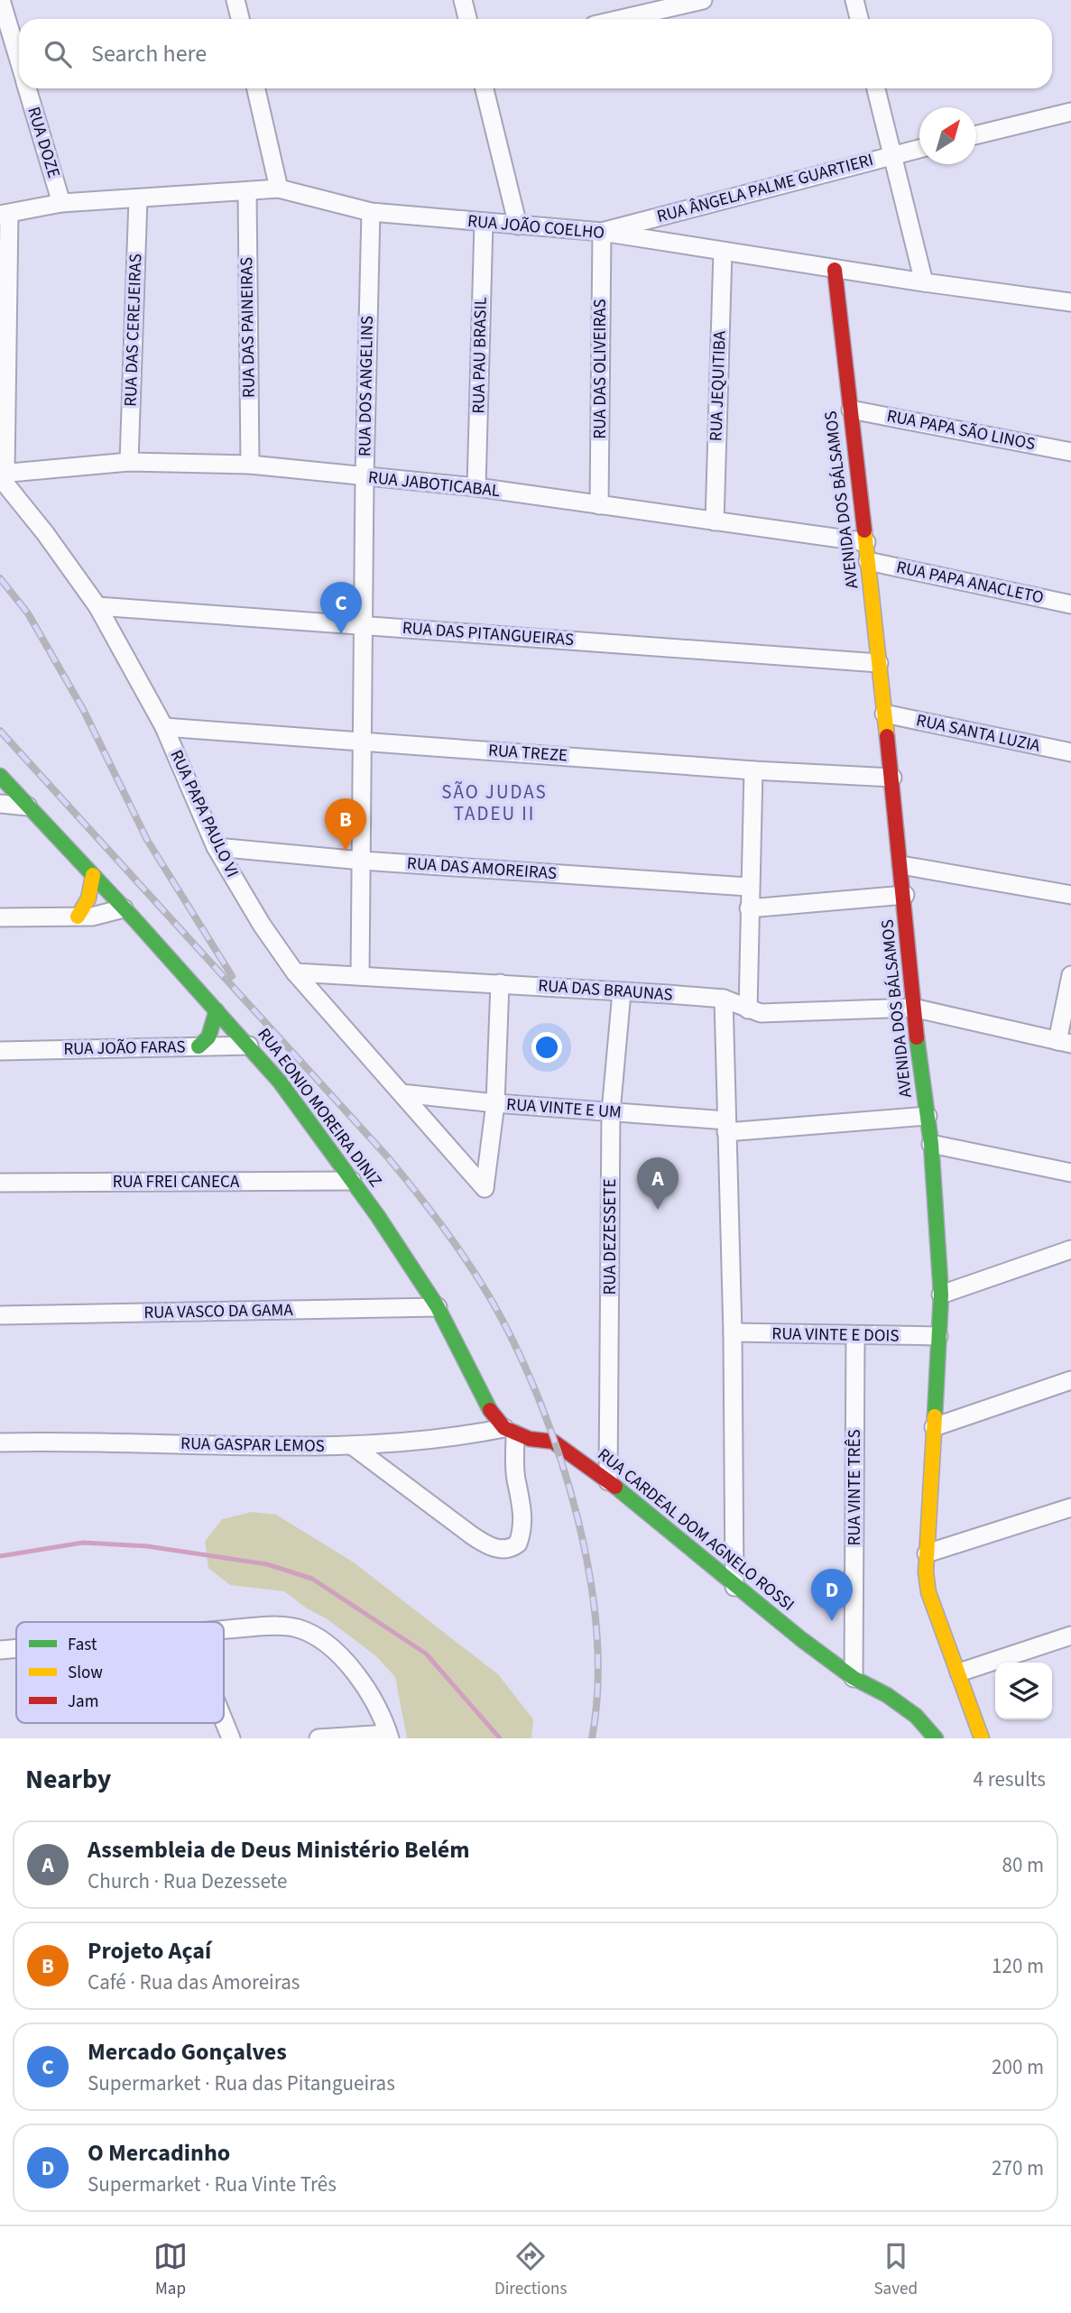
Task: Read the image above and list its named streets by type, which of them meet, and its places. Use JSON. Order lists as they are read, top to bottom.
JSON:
{
  "streets": {
    "street": [
      "RUA DOZE",
      "RUA ÂNGELA PALME GUARTIERI",
      "RUA JOÃO COELHO",
      "RUA DAS PAINEIRAS",
      "RUA DAS CEREJEIRAS",
      "RUA PAU BRASIL",
      "RUA DAS OLIVEIRAS",
      "RUA DOS ANGELINS",
      "RUA JEQUITIBA",
      "RUA PAPA SÃO LINOS",
      "RUA JABOTICABAL",
      "AVENIDA DOS BÁLSAMOS",
      "RUA PAPA ANACLETO",
      "RUA DAS PITANGUEIRAS",
      "RUA SANTA LUZIA",
      "RUA TREZE",
      "RUA PAPA PAULO VI",
      "RUA DAS AMOREIRAS",
      "RUA DAS BRAUNAS",
      "RUA JOÃO FARAS",
      "RUA EONIO MOREIRA DINIZ",
      "RUA VINTE E UM",
      "RUA FREI CANECA",
      "RUA DEZESSETE",
      "RUA VASCO DA GAMA",
      "RUA VINTE E DOIS",
      "RUA GASPAR LEMOS",
      "RUA VINTE TRÊS",
      "RUA CARDEAL DOM AGNELO ROSSI"
    ]
  },
  "crossings": [
    ["RUA DOZE", "RUA JOÃO COELHO"],
    ["RUA ÂNGELA PALME GUARTIERI", "RUA JOÃO COELHO"],
    ["RUA ÂNGELA PALME GUARTIERI", "RUA DAS OLIVEIRAS"],
    ["RUA JOÃO COELHO", "RUA DAS PAINEIRAS"],
    ["RUA JOÃO COELHO", "RUA DAS CEREJEIRAS"],
    ["RUA JOÃO COELHO", "RUA PAU BRASIL"],
    ["RUA JOÃO COELHO", "RUA DAS OLIVEIRAS"],
    ["RUA JOÃO COELHO", "RUA DOS ANGELINS"],
    ["RUA JOÃO COELHO", "RUA JEQUITIBA"],
    ["RUA JOÃO COELHO", "AVENIDA DOS BÁLSAMOS"],
    ["RUA DAS PAINEIRAS", "RUA JABOTICABAL"],
    ["RUA DAS CEREJEIRAS", "RUA JABOTICABAL"],
    ["RUA PAU BRASIL", "RUA JABOTICABAL"],
    ["RUA DAS OLIVEIRAS", "RUA JABOTICABAL"],
    ["RUA DOS ANGELINS", "RUA JABOTICABAL"],
    ["RUA DOS ANGELINS", "RUA DAS PITANGUEIRAS"],
    ["RUA DOS ANGELINS", "RUA TREZE"],
    ["RUA DOS ANGELINS", "RUA DAS AMOREIRAS"],
    ["RUA DOS ANGELINS", "RUA DAS BRAUNAS"],
    ["RUA JEQUITIBA", "RUA JABOTICABAL"],
    ["RUA PAPA SÃO LINOS", "AVENIDA DOS BÁLSAMOS"],
    ["RUA JABOTICABAL", "AVENIDA DOS BÁLSAMOS"],
    ["RUA JABOTICABAL", "RUA PAPA PAULO VI"],
    ["AVENIDA DOS BÁLSAMOS", "RUA PAPA ANACLETO"],
    ["AVENIDA DOS BÁLSAMOS", "RUA DAS PITANGUEIRAS"],
    ["AVENIDA DOS BÁLSAMOS", "RUA SANTA LUZIA"],
    ["AVENIDA DOS BÁLSAMOS", "RUA TREZE"],
    ["AVENIDA DOS BÁLSAMOS", "RUA DAS BRAUNAS"],
    ["AVENIDA DOS BÁLSAMOS", "RUA VINTE E UM"],
    ["AVENIDA DOS BÁLSAMOS", "RUA VINTE E DOIS"],
    ["RUA DAS PITANGUEIRAS", "RUA PAPA PAULO VI"],
    ["RUA TREZE", "RUA PAPA PAULO VI"],
    ["RUA PAPA PAULO VI", "RUA DAS AMOREIRAS"],
    ["RUA PAPA PAULO VI", "RUA DAS BRAUNAS"],
    ["RUA PAPA PAULO VI", "RUA VINTE E UM"],
    ["RUA DAS BRAUNAS", "RUA DEZESSETE"],
    ["RUA JOÃO FARAS", "RUA EONIO MOREIRA DINIZ"],
    ["RUA EONIO MOREIRA DINIZ", "RUA FREI CANECA"],
    ["RUA EONIO MOREIRA DINIZ", "RUA VASCO DA GAMA"],
    ["RUA EONIO MOREIRA DINIZ", "RUA GASPAR LEMOS"],
    ["RUA EONIO MOREIRA DINIZ", "RUA CARDEAL DOM AGNELO ROSSI"],
    ["RUA VINTE E UM", "RUA DEZESSETE"],
    ["RUA DEZESSETE", "RUA CARDEAL DOM AGNELO ROSSI"],
    ["RUA VINTE E DOIS", "RUA VINTE TRÊS"],
    ["RUA GASPAR LEMOS", "RUA CARDEAL DOM AGNELO ROSSI"],
    ["RUA VINTE TRÊS", "RUA CARDEAL DOM AGNELO ROSSI"]
  ],
  "districts": ["SÃO JUDAS TADEU II"],
  "legend": ["Fast", "Slow", "Jam"],
  "north": "top right",
  "page": {
    "search": "Search here",
    "pins": [
      "C",
      "B",
      "A",
      "D"
    ],
    "heading": ["Nearby", "4 results"],
    "list": [
      {
        "mark": "A",
        "name": "Assembleia de Deus Ministério Belém",
        "note": "Church · Rua Dezessete",
        "value": "80 m"
      },
      {
        "mark": "B",
        "name": "Projeto Açaí",
        "note": "Café · Rua das Amoreiras",
        "value": "120 m"
      },
      {
        "mark": "C",
        "name": "Mercado Gonçalves",
        "note": "Supermarket · Rua das Pitangueiras",
        "value": "200 m"
      },
      {
        "mark": "D",
        "name": "O Mercadinho",
        "note": "Supermarket · Rua Vinte Três",
        "value": "270 m"
      }
    ],
    "nav": ["Map", "Directions", "Saved"]
  }
}
